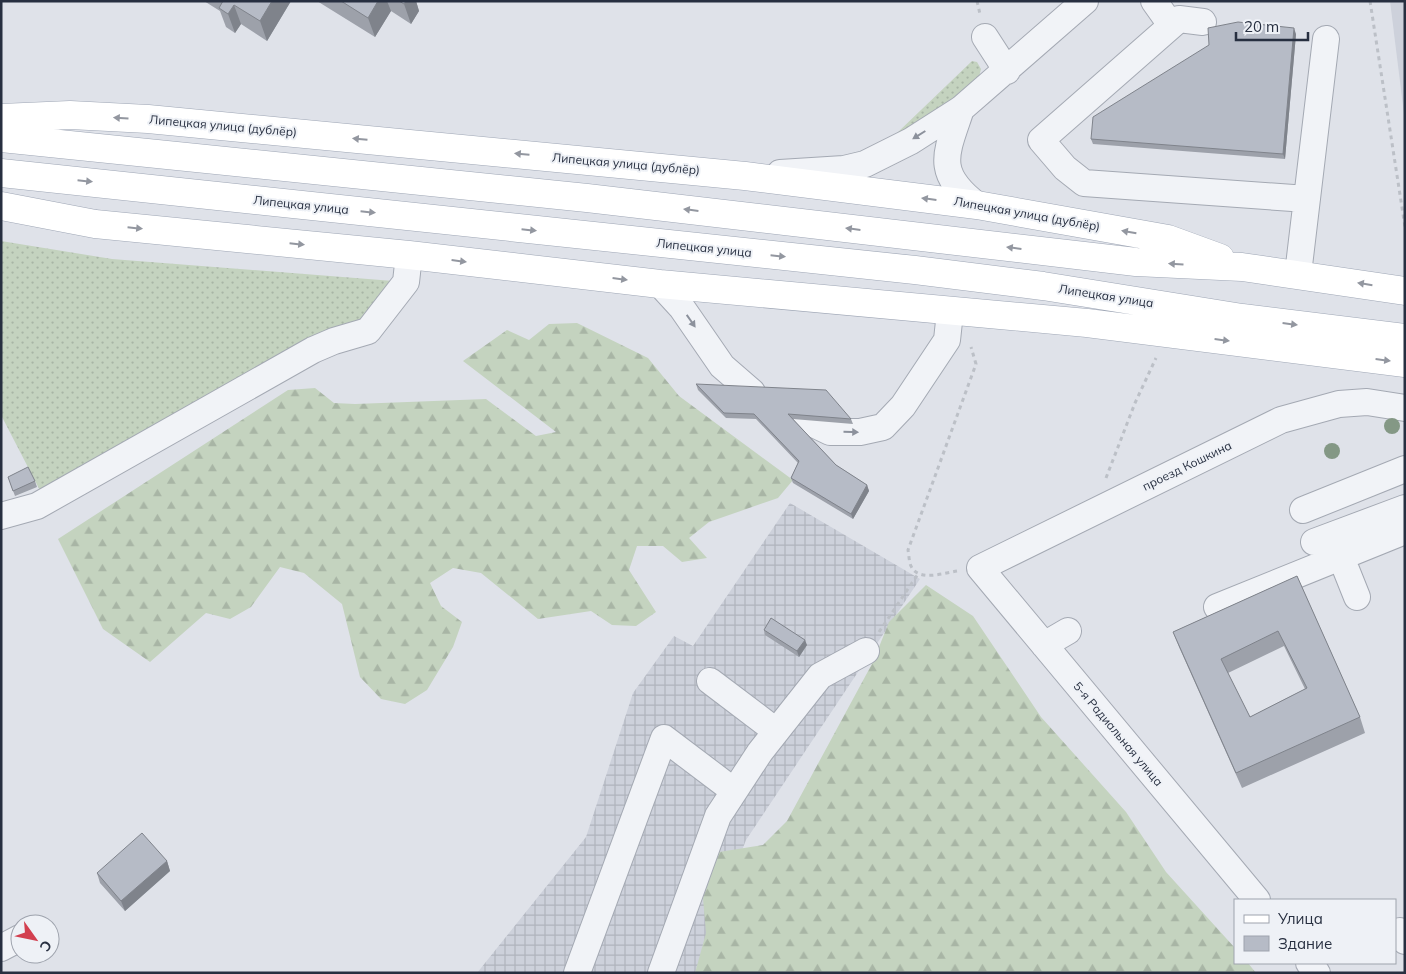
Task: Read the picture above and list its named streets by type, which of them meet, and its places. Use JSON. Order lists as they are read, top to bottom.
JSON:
{
  "streets": {
    "main road": ["Липецкая улица (дублёр)", "Липецкая улица"],
    "street": ["проезд Кошкина", "5-я Радиальная улица"]
  },
  "crossings": [
    ["проезд Кошкина", "5-я Радиальная улица"]
  ],
  "legend": ["Улица", "Здание"],
  "scale_bar": "20 m",
  "north": "bottom right"
}
